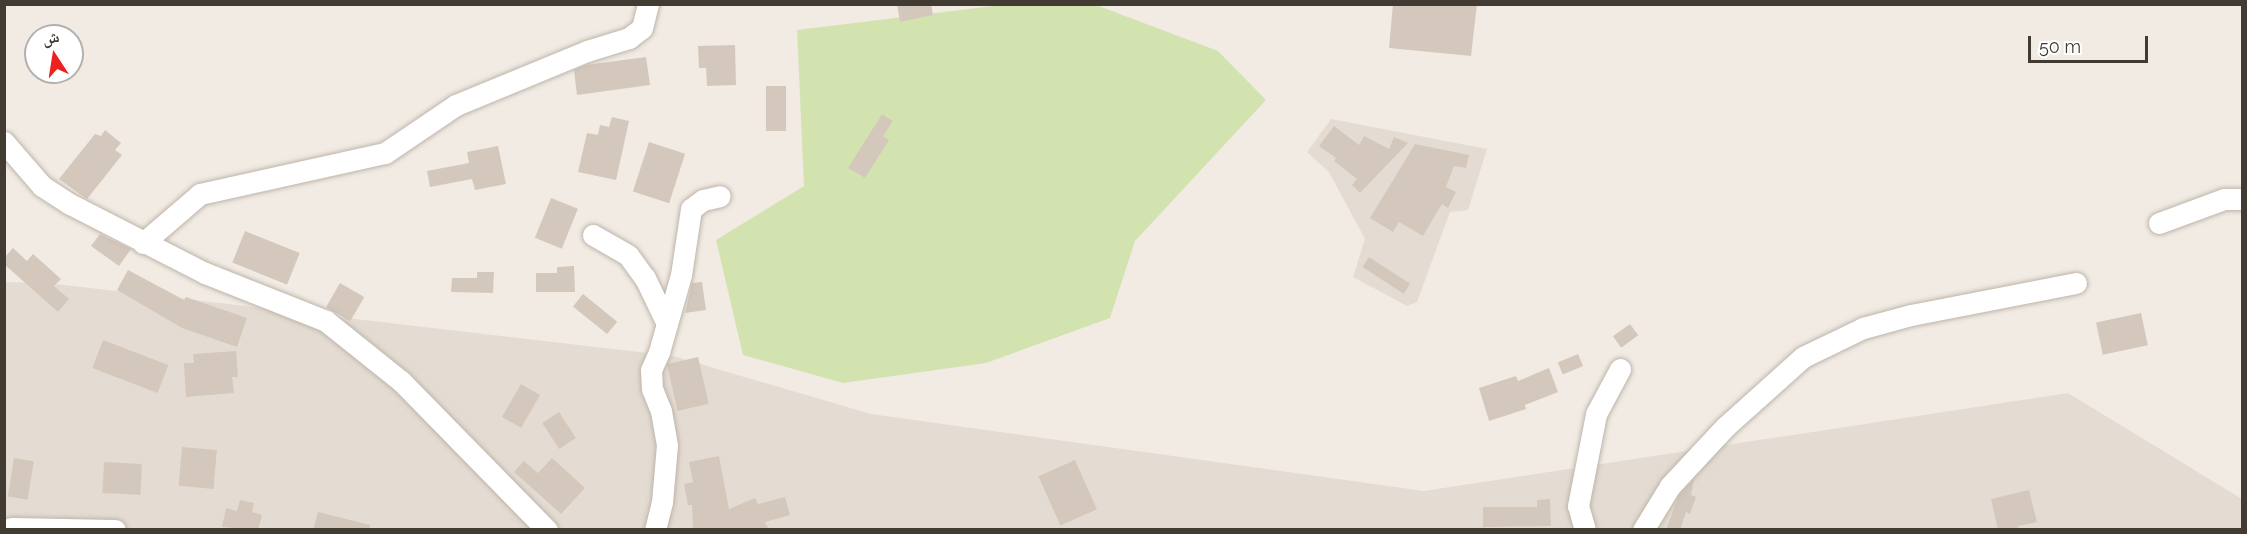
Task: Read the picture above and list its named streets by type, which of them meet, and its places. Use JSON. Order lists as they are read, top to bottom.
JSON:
{
  "scale_bar": "50 m",
  "north": "top"
}
